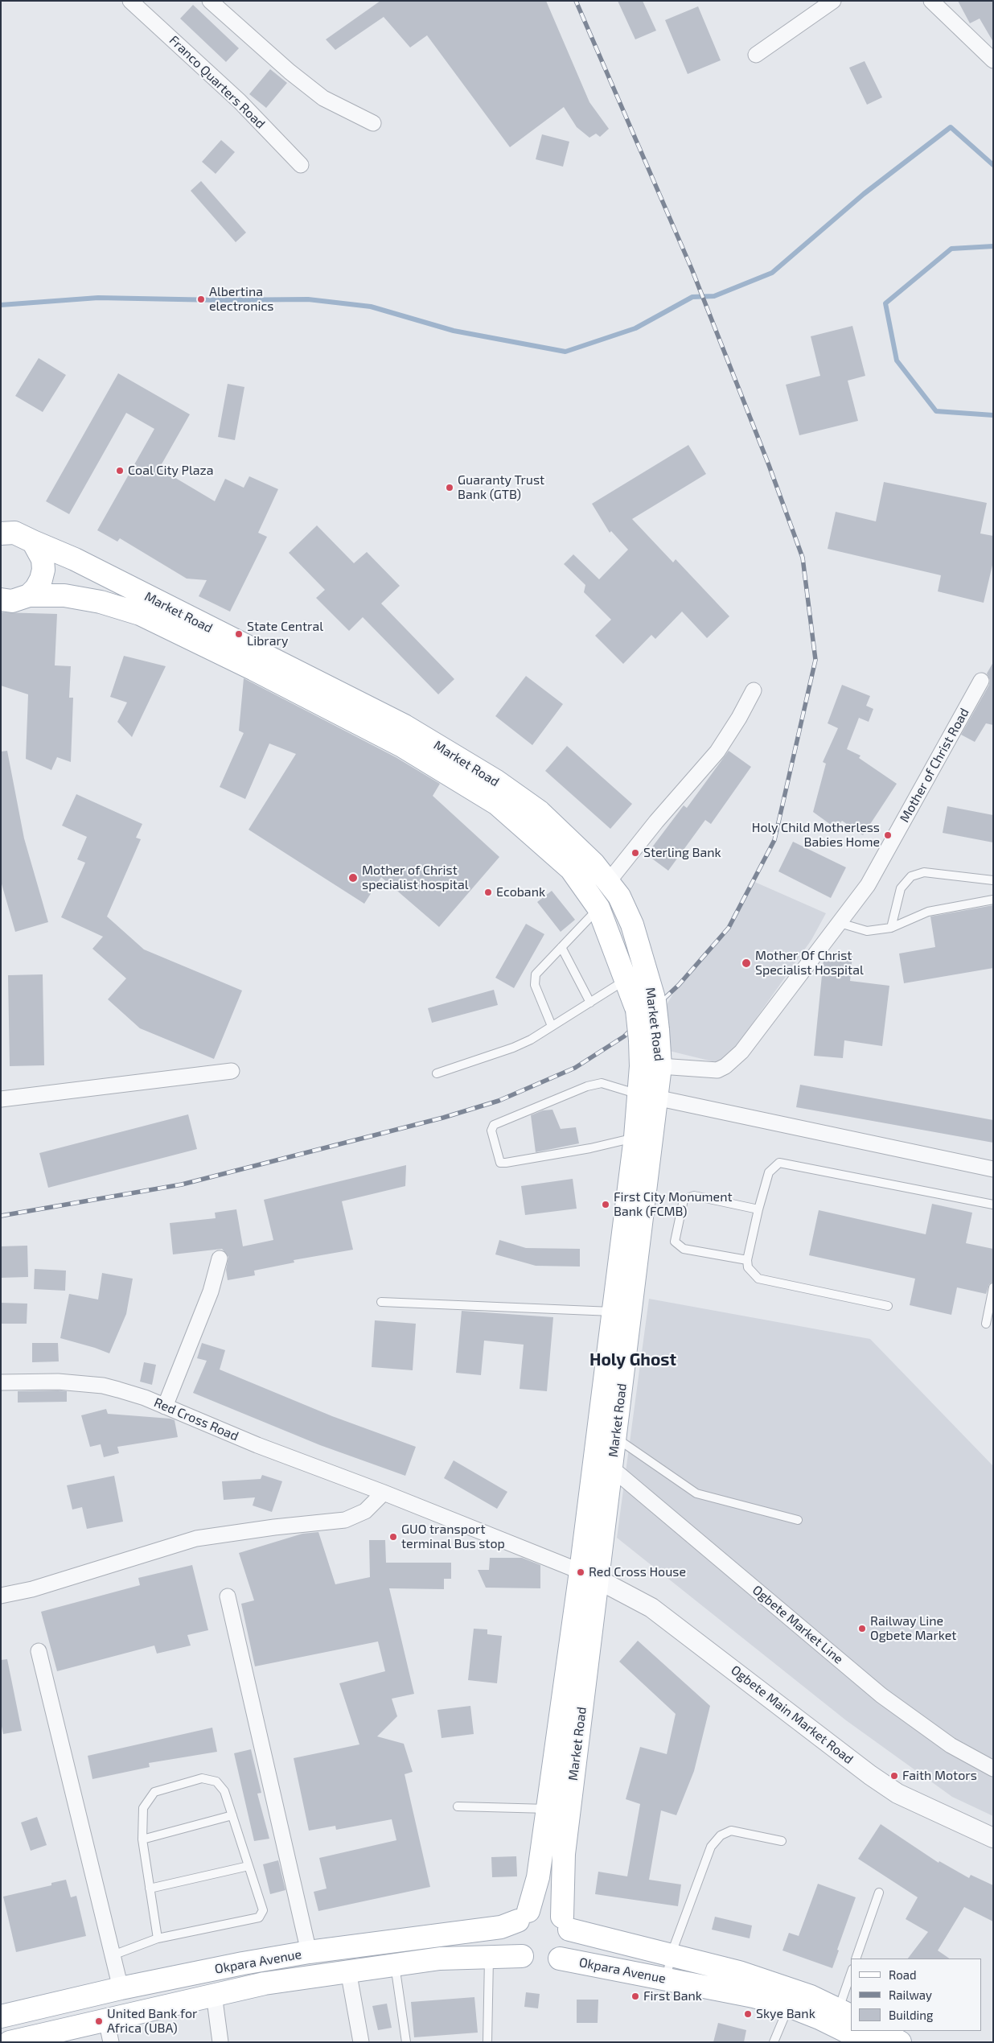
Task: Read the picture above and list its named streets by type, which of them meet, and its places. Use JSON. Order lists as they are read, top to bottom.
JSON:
{
  "streets": {
    "main road": ["Market Road", "Okpara Avenue"],
    "street": [
      "Franco Quarters Road",
      "Mother of Christ Road",
      "Red Cross Road",
      "Ogbete Market Line",
      "Ogbete Main Market Road"
    ]
  },
  "crossings": [
    ["Market Road", "Mother of Christ Road"],
    ["Market Road", "Red Cross Road"],
    ["Market Road", "Ogbete Market Line"],
    ["Market Road", "Ogbete Main Market Road"],
    ["Market Road", "Okpara Avenue"],
    ["Red Cross Road", "Ogbete Main Market Road"]
  ],
  "districts": ["Holy Ghost"],
  "places": [
    "Albertina electronics",
    "Coal City Plaza",
    "Guaranty Trust Bank (GTB)",
    "State Central Library",
    "Holy Child Motherless Babies Home",
    "Sterling Bank",
    "Mother of Christ specialist hospital",
    "Ecobank",
    "Mother Of Christ Specialist Hospital",
    "First City Monument Bank (FCMB)",
    "GUO transport terminal Bus stop",
    "Red Cross House",
    "Railway Line Ogbete Market",
    "Faith Motors",
    "First Bank",
    "Skye Bank",
    "United Bank for Africa (UBA)"
  ],
  "legend": ["Road", "Railway", "Building"]
}
